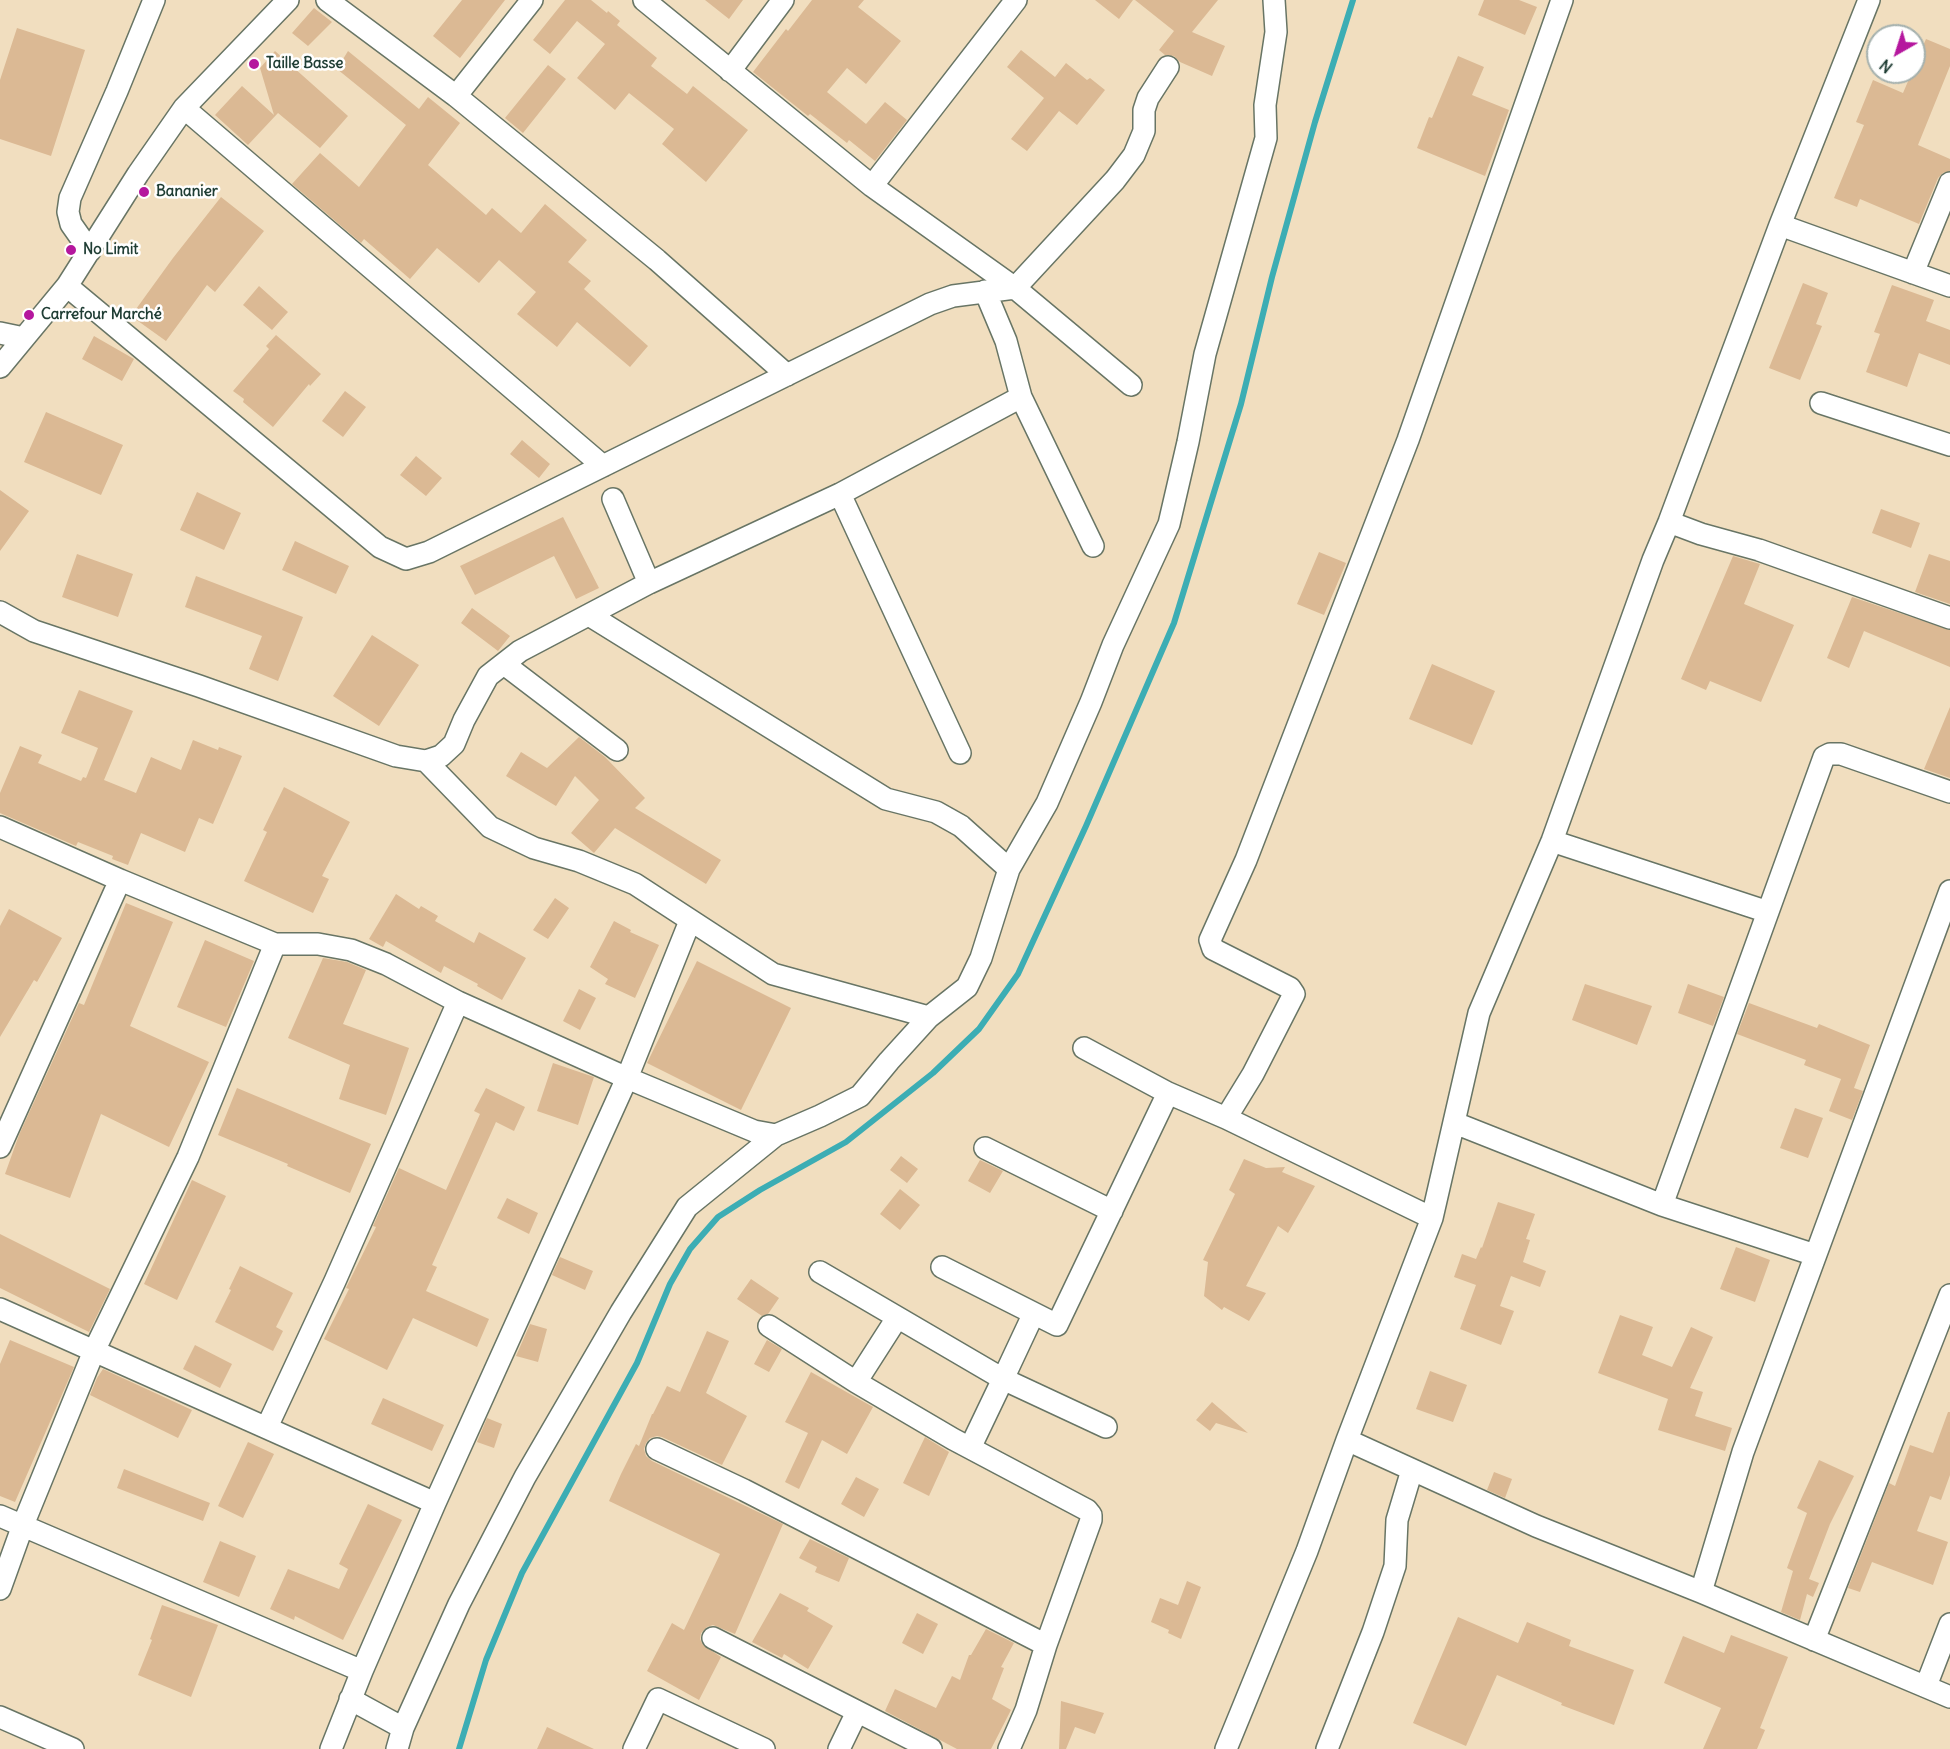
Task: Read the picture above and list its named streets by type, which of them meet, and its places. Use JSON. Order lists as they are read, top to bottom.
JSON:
{
  "places": [
    "Taille Basse",
    "Bananier",
    "No Limit",
    "Carrefour Marché"
  ],
  "north": "bottom left"
}
